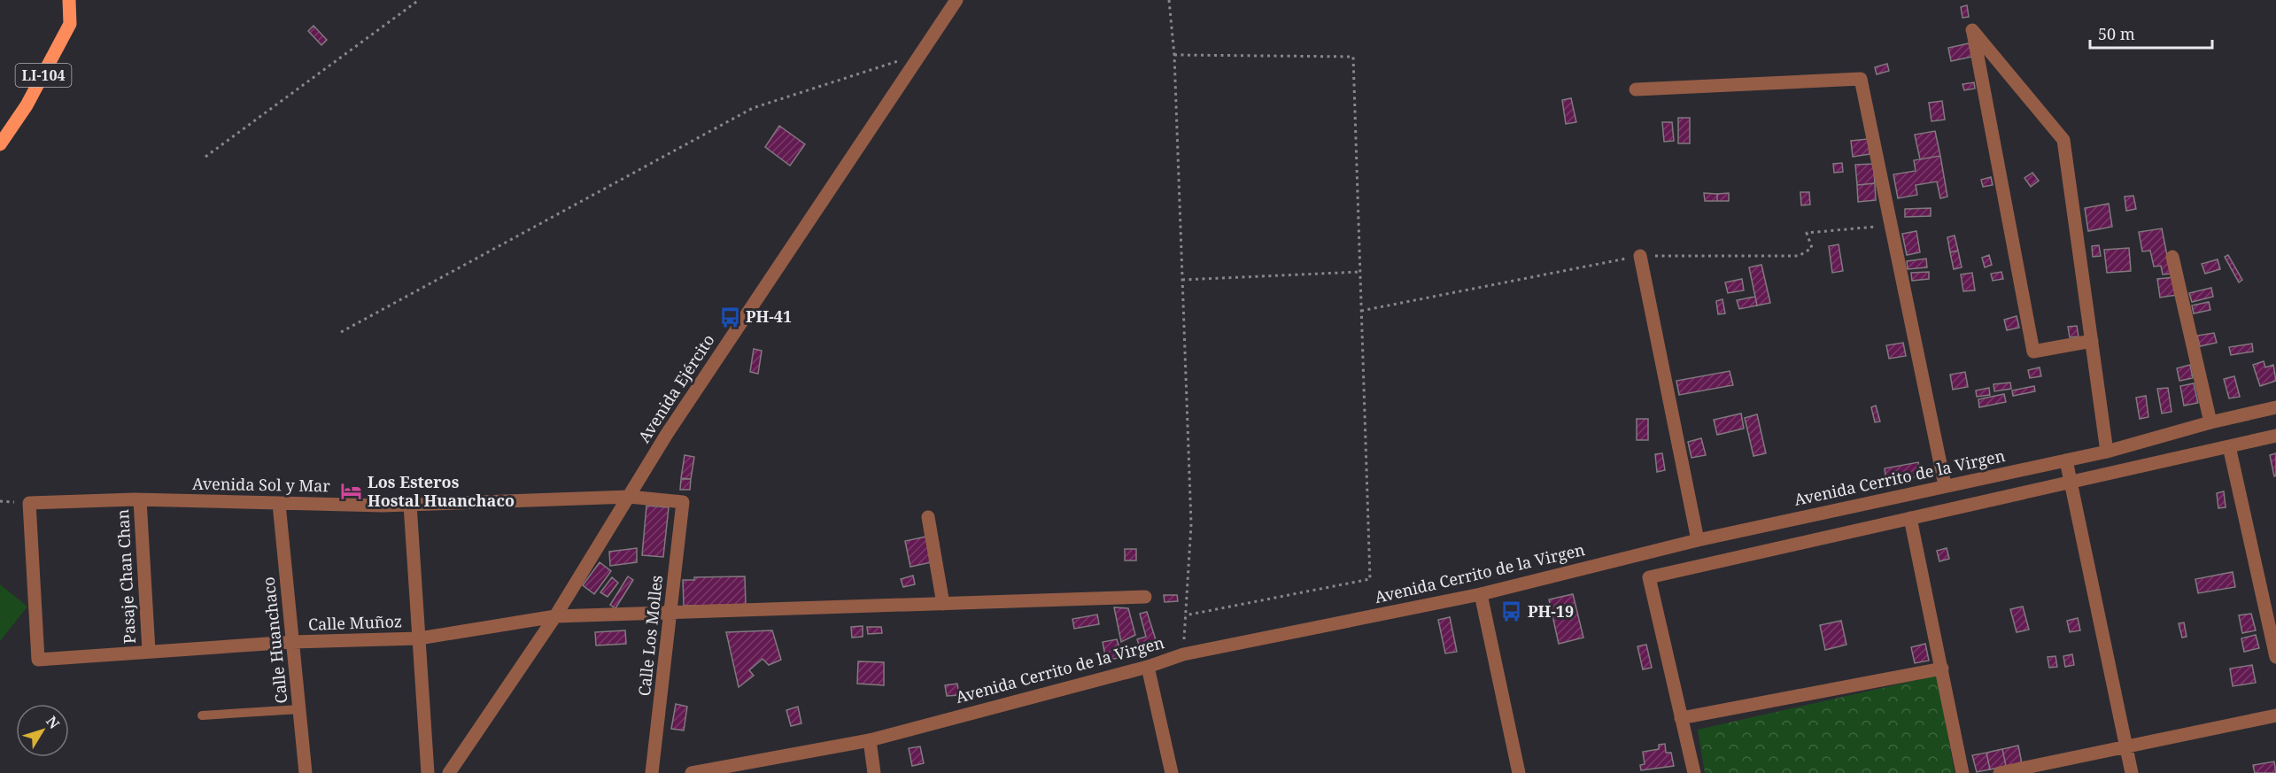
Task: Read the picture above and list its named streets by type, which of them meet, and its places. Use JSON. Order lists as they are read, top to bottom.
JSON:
{
  "streets": {
    "main road": ["LI-104"],
    "street": [
      "Avenida Ejército",
      "Avenida Cerrito de la Virgen",
      "Avenida Sol y Mar",
      "Pasaje Chan Chan",
      "Calle Muñoz",
      "Calle Los Molles",
      "Calle Huanchaco"
    ]
  },
  "crossings": [
    ["Avenida Ejército", "Avenida Sol y Mar"],
    ["Avenida Ejército", "Calle Muñoz"],
    ["Avenida Sol y Mar", "Pasaje Chan Chan"],
    ["Avenida Sol y Mar", "Calle Muñoz"],
    ["Avenida Sol y Mar", "Calle Los Molles"],
    ["Avenida Sol y Mar", "Calle Huanchaco"],
    ["Pasaje Chan Chan", "Calle Muñoz"],
    ["Calle Muñoz", "Calle Los Molles"],
    ["Calle Muñoz", "Calle Huanchaco"]
  ],
  "places": {
    "bus stop": ["PH-41", "PH-19"],
    "hotel": ["Los Esteros Hostal Huanchaco"]
  },
  "scale_bar": "50 m",
  "north": "top right"
}
